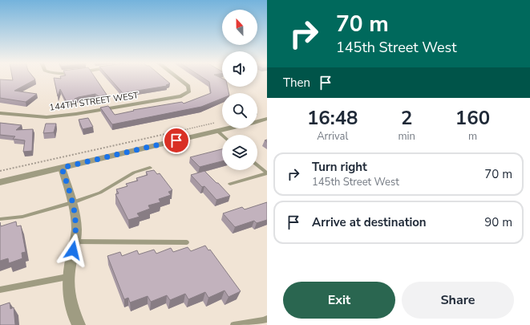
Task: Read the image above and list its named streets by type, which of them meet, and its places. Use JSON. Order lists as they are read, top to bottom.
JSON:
{
  "streets": {
    "street": ["144TH STREET WEST"]
  },
  "north": "top",
  "page": {
    "turn": ["70 m", "145th Street West"],
    "then": "Then",
    "eta": [
      "16:48",
      "Arrival",
      "2",
      "min",
      "160",
      "m"
    ],
    "list": [
      {
        "name": "Turn right",
        "note": "145th Street West",
        "value": "70 m"
      },
      {
        "name": "Arrive at destination",
        "value": "90 m"
      }
    ],
    "buttons": ["Exit", "Share"]
  }
}
